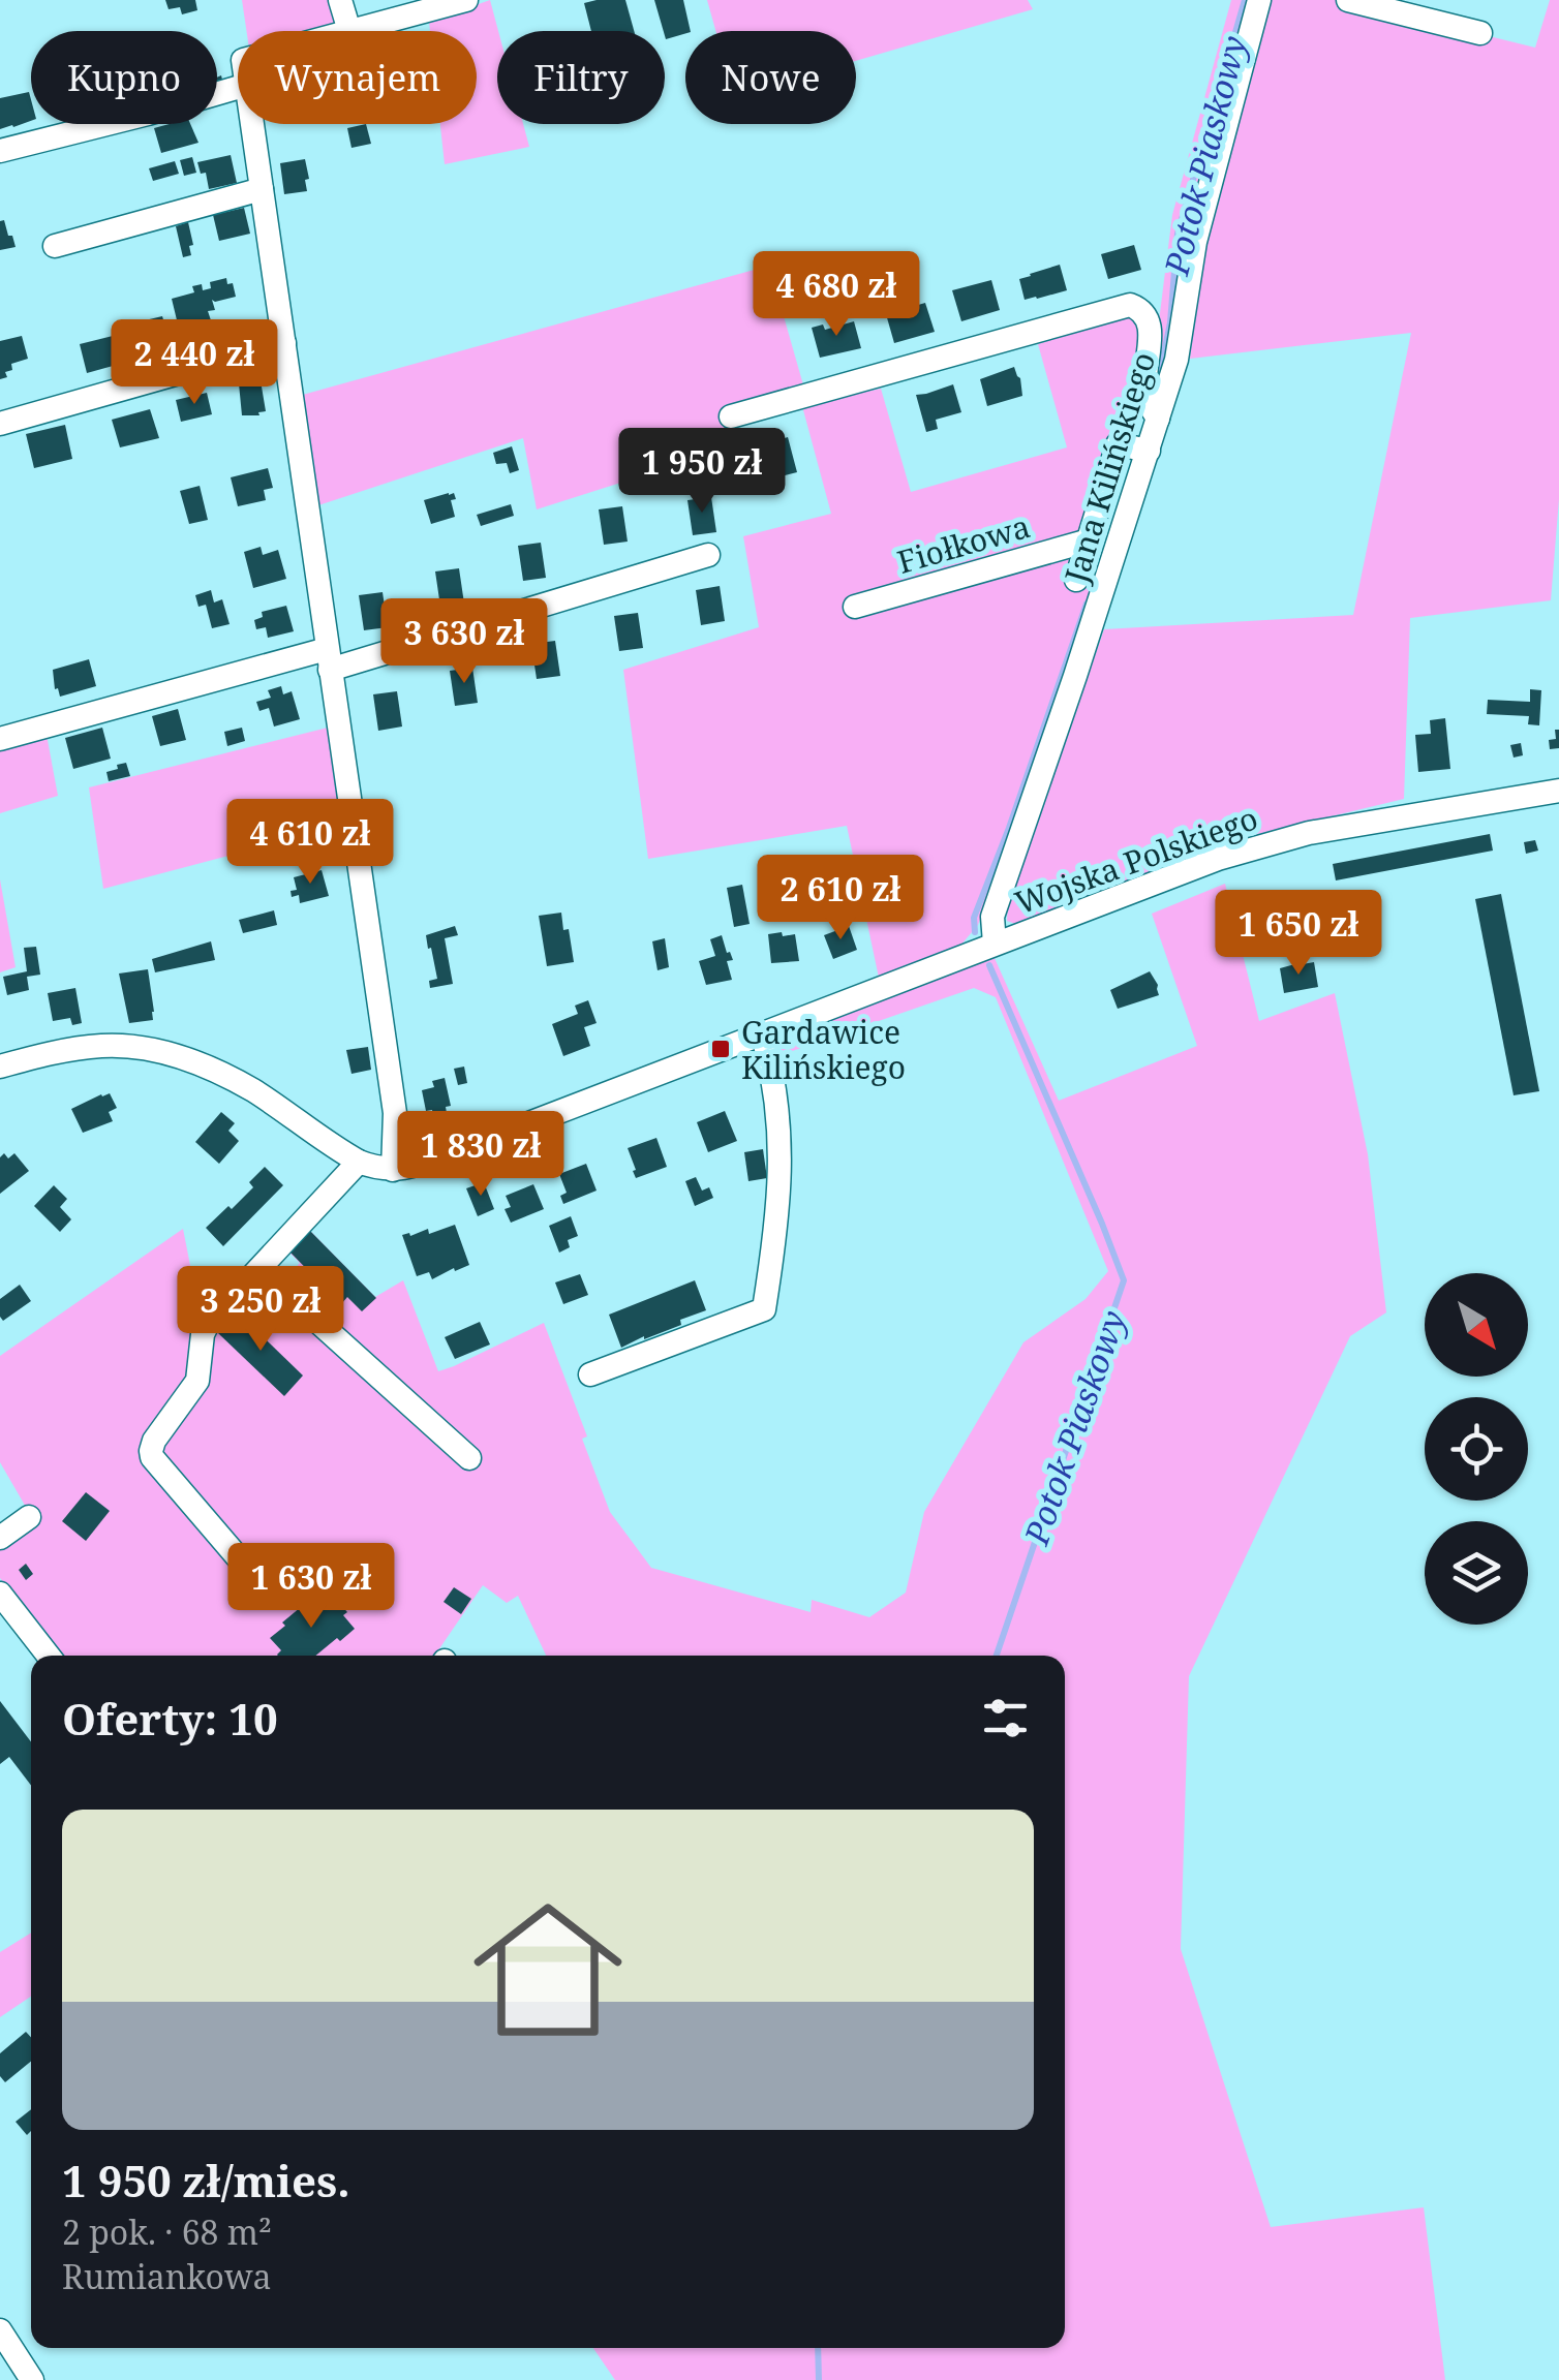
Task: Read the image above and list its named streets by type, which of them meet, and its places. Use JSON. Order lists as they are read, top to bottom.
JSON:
{
  "streets": {
    "street": ["Jana Kilińskiego", "Fiołkowa", "Wojska Polskiego"]
  },
  "crossings": [
    ["Jana Kilińskiego", "Wojska Polskiego"]
  ],
  "water": ["Potok Piaskowy"],
  "places": {
    "transit": ["Gardawice Kilińskiego"]
  },
  "north": "bottom right",
  "page": {
    "chip": [
      "Kupno",
      "Wynajem",
      "Filtry",
      "Nowe"
    ],
    "price": [
      "4 680 zł",
      "2 440 zł",
      "1 950 zł",
      "3 630 zł",
      "4 610 zł",
      "2 610 zł",
      "1 650 zł",
      "1 830 zł",
      "3 250 zł",
      "1 630 zł"
    ],
    "heading": "Oferty: 10",
    "list": [
      {
        "name": "1 950 zł/mies.",
        "note": "2 pok. · 68 m² · Rumiankowa"
      }
    ]
  }
}
